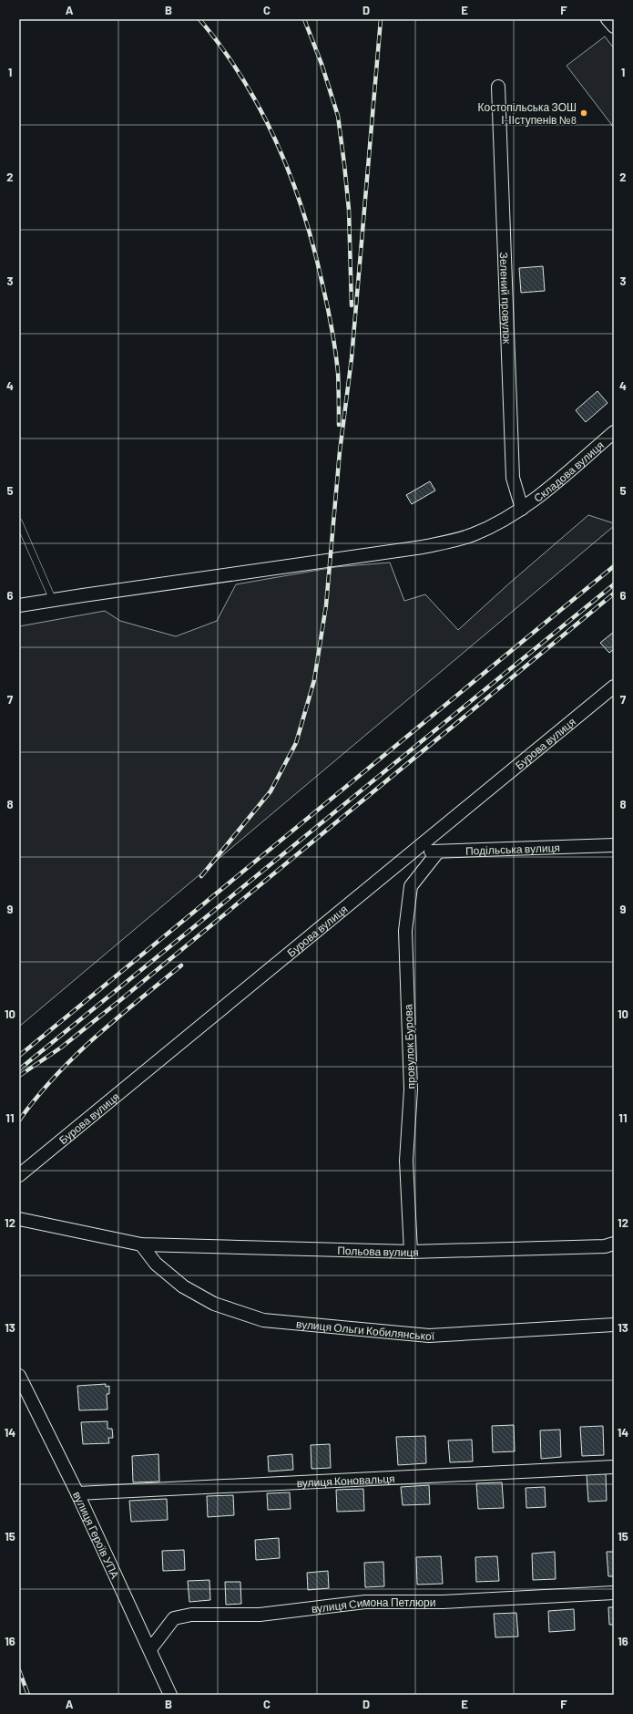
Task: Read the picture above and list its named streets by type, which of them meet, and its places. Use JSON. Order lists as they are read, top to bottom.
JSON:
{
  "streets": {
    "street": [
      "Зелений провулок",
      "Складова вулиця",
      "Бурова вулиця",
      "Подільська вулиця",
      "провулок Бурова",
      "Польова вулиця",
      "вулиця Ольги Кобилянської",
      "вулиця Коновальця",
      "вулиця Героїв УПА",
      "вулиця Симона Петлюри"
    ]
  },
  "crossings": [
    ["Зелений провулок", "Складова вулиця"],
    ["Бурова вулиця", "Подільська вулиця"],
    ["Подільська вулиця", "провулок Бурова"],
    ["провулок Бурова", "Польова вулиця"],
    ["Польова вулиця", "вулиця Ольги Кобилянської"],
    ["вулиця Коновальця", "вулиця Героїв УПА"],
    ["вулиця Героїв УПА", "вулиця Симона Петлюри"]
  ],
  "places": ["Костопільська ЗОШ І-ІІступенів №8"],
  "grid": {
    "columns": [
      "A",
      "B",
      "C",
      "D",
      "E",
      "F"
    ],
    "rows": [
      "1",
      "2",
      "3",
      "4",
      "5",
      "6",
      "7",
      "8",
      "9",
      "10",
      "11",
      "12",
      "13",
      "14",
      "15",
      "16"
    ]
  }
}
